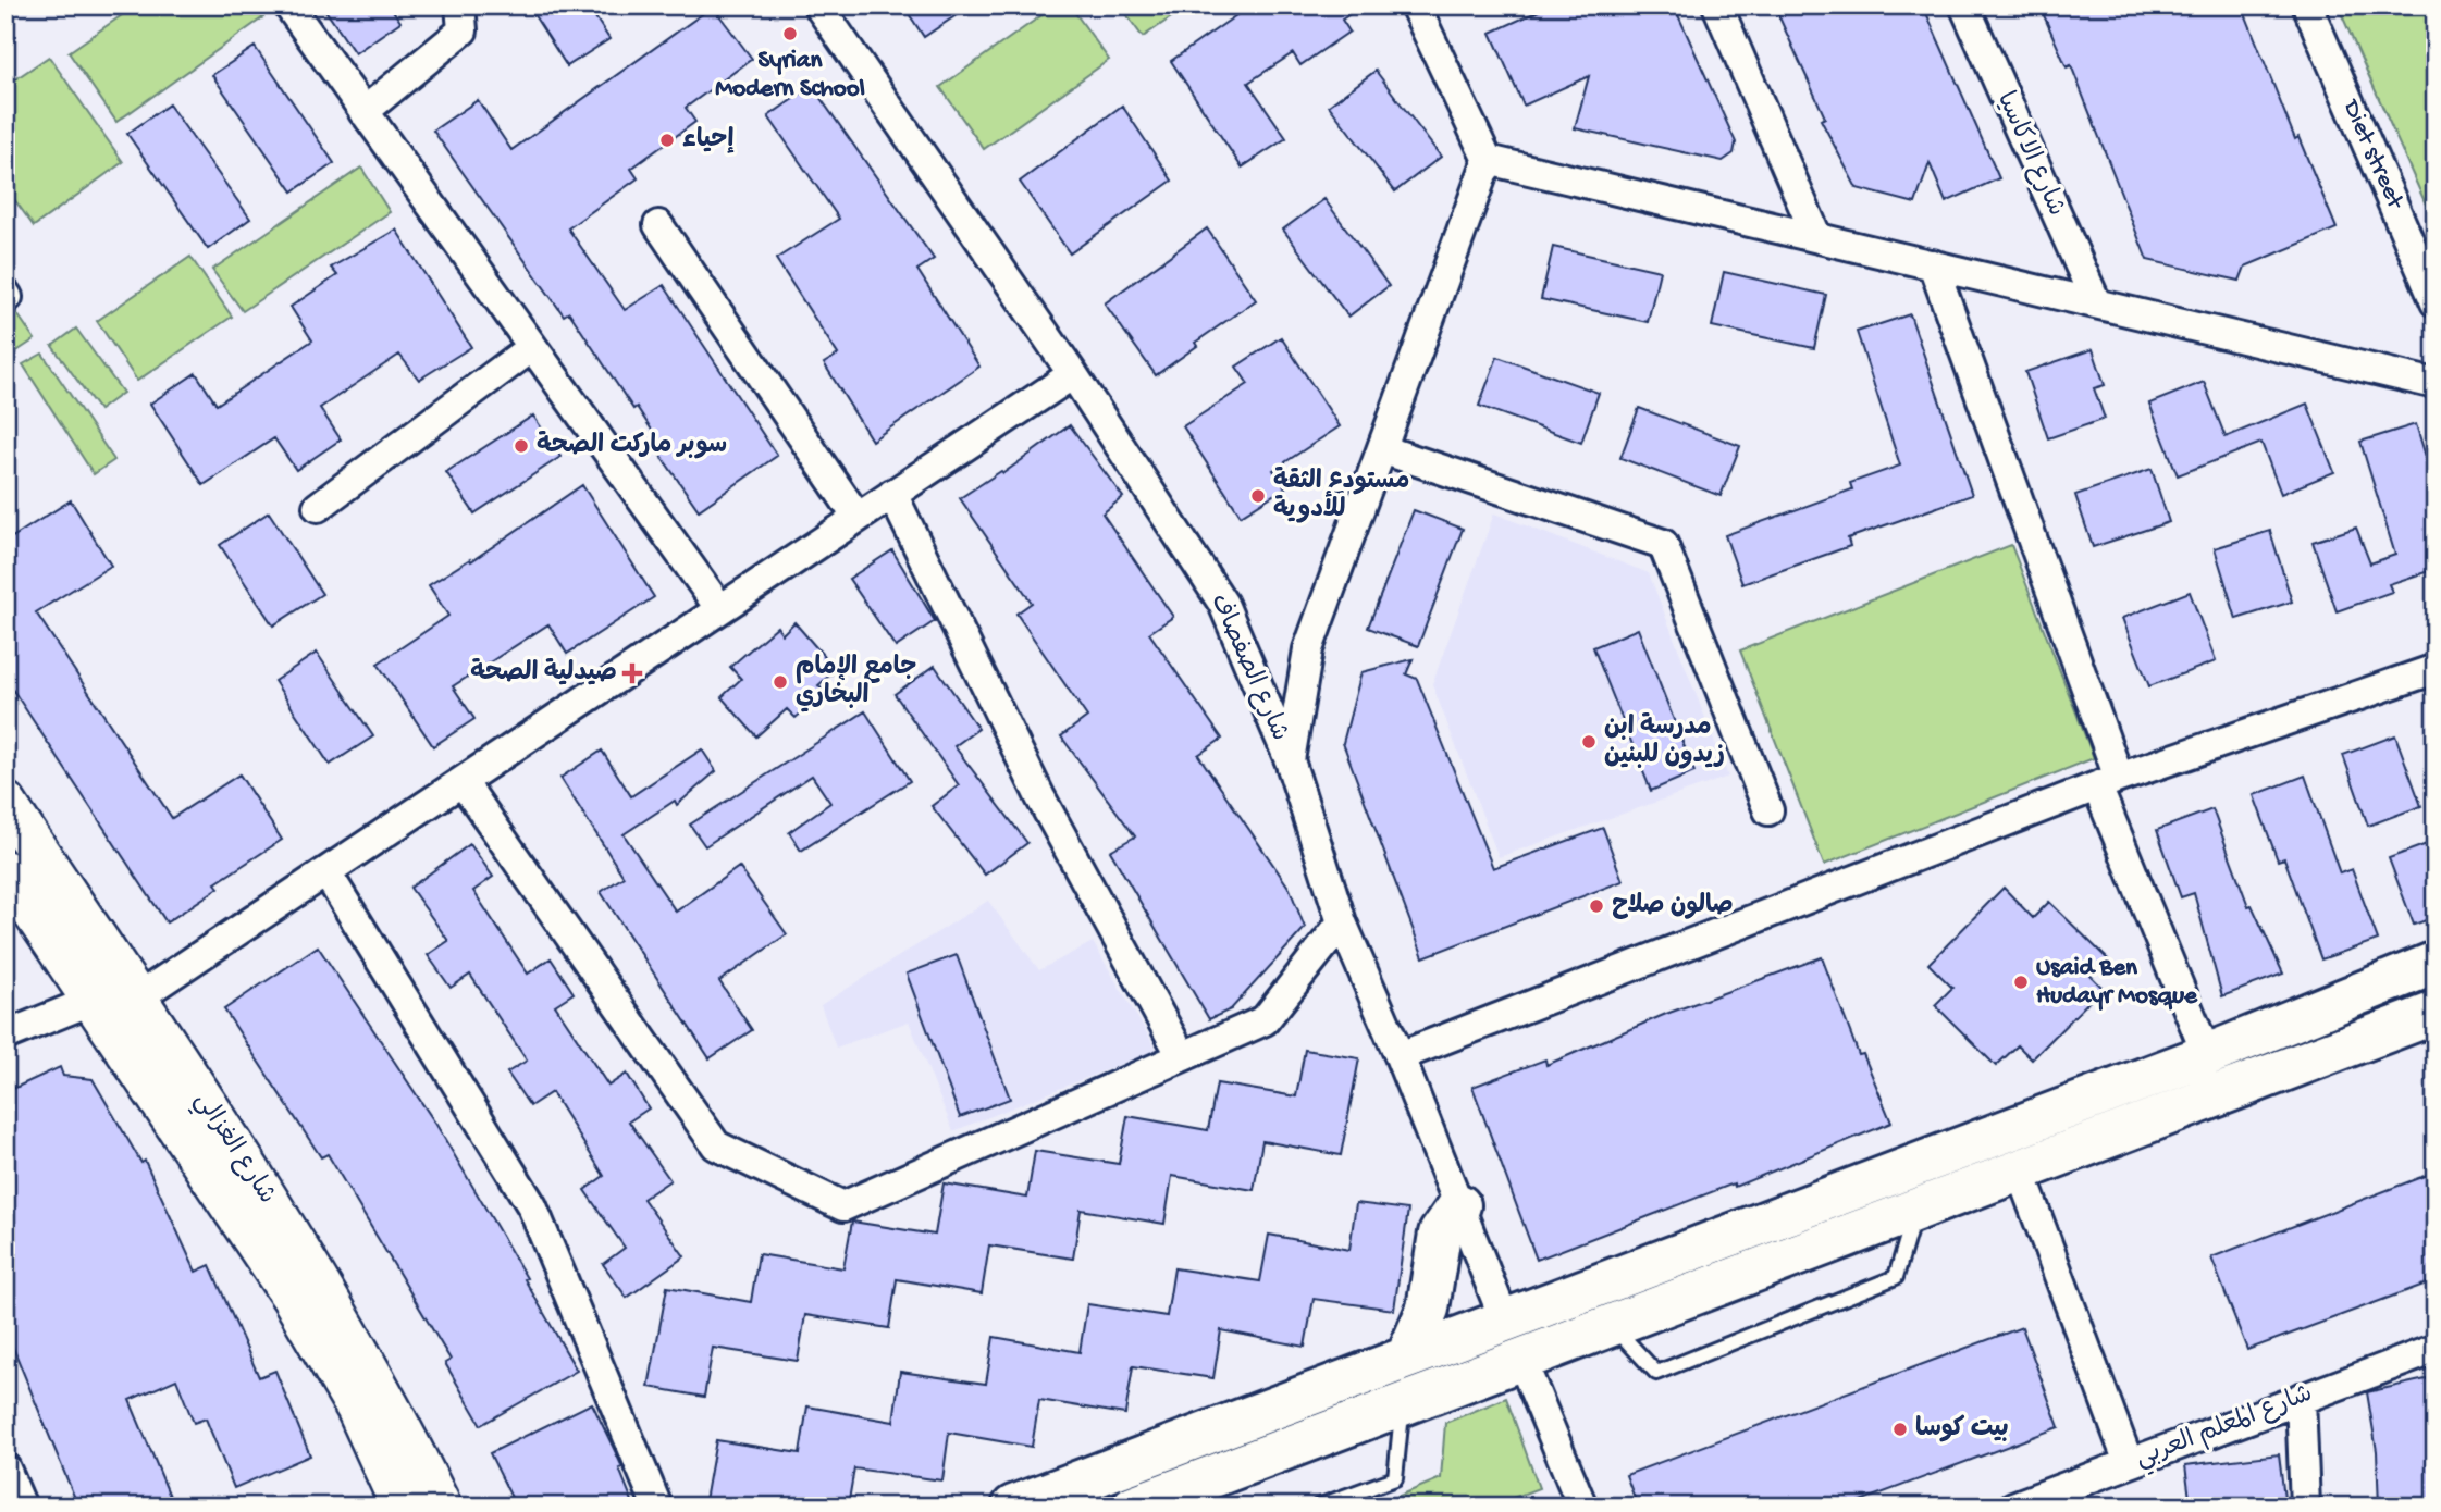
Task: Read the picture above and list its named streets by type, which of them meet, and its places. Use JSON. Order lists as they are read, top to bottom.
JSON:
{
  "streets": {
    "main road": ["شارع الغزالي"],
    "street": [
      "شارع الاكاسيا",
      "Diet street",
      "شارع الصفصاف",
      "شارع المعلم العربي"
    ]
  },
  "places": {
    "other": [
      "Syrian Modern School",
      "إحياء",
      "سوبر ماركت الصحة",
      "مستودع الثقة للأدوية",
      "جامع الإمام البخاري",
      "مدرسة ابن زيدون للبنين",
      "صالون صلاح",
      "Usaid Ben Hudayr Mosque",
      "بيت كوسا"
    ],
    "health": ["صيدلية الصحة"]
  }
}
